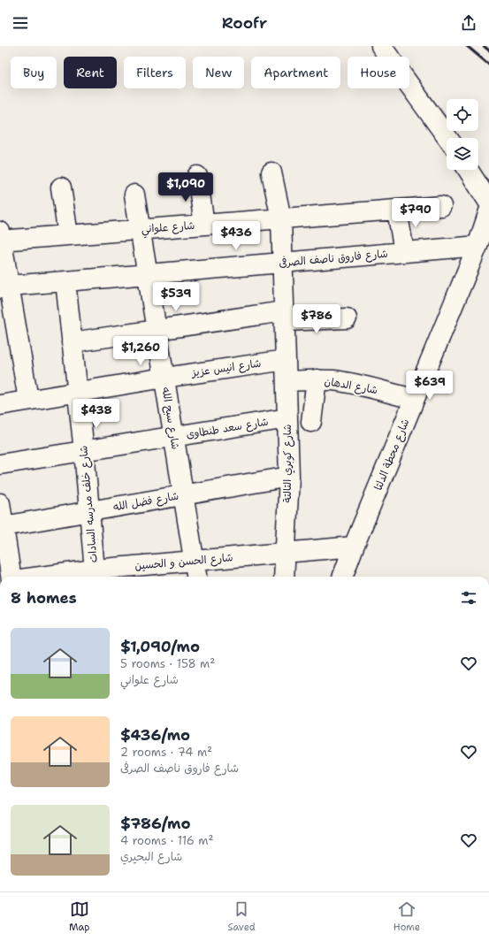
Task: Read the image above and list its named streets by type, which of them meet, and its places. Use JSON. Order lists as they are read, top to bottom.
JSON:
{
  "streets": {
    "street": [
      "شارع علواني",
      "شارع فاروق ناصف الصرفى",
      "شارع انيس عزيز",
      "شارع الدهان",
      "شارع سبح الله",
      "شارع سعد طنطاوى",
      "شارع محطة الدلتا",
      "شارع كوبري التالتة",
      "شارع فضل الله",
      "شارع خلف مدرسه السادات",
      "شارع الحسن و الحسين"
    ]
  },
  "crossings": [
    ["شارع علواني", "شارع سبح الله"],
    ["شارع علواني", "شارع كوبري التالتة"],
    ["شارع فاروق ناصف الصرفى", "شارع سبح الله"],
    ["شارع فاروق ناصف الصرفى", "شارع محطة الدلتا"],
    ["شارع فاروق ناصف الصرفى", "شارع كوبري التالتة"],
    ["شارع فاروق ناصف الصرفى", "شارع خلف مدرسه السادات"],
    ["شارع انيس عزيز", "شارع سبح الله"],
    ["شارع انيس عزيز", "شارع كوبري التالتة"],
    ["شارع انيس عزيز", "شارع خلف مدرسه السادات"],
    ["شارع الدهان", "شارع محطة الدلتا"],
    ["شارع الدهان", "شارع كوبري التالتة"],
    ["شارع سبح الله", "شارع سعد طنطاوى"],
    ["شارع سبح الله", "شارع فضل الله"],
    ["شارع سبح الله", "شارع الحسن و الحسين"],
    ["شارع سعد طنطاوى", "شارع كوبري التالتة"],
    ["شارع سعد طنطاوى", "شارع خلف مدرسه السادات"],
    ["شارع محطة الدلتا", "شارع الحسن و الحسين"],
    ["شارع كوبري التالتة", "شارع فضل الله"],
    ["شارع كوبري التالتة", "شارع الحسن و الحسين"],
    ["شارع فضل الله", "شارع خلف مدرسه السادات"],
    ["شارع خلف مدرسه السادات", "شارع الحسن و الحسين"]
  ],
  "page": {
    "header": "Roofr",
    "chip": [
      "Buy",
      "Rent",
      "Filters",
      "New",
      "Apartment",
      "House"
    ],
    "price": [
      "$1,090",
      "$790",
      "$436",
      "$539",
      "$786",
      "$1,260",
      "$639",
      "$438"
    ],
    "heading": "8 homes",
    "list": [
      {
        "name": "$1,090/mo",
        "note": "5 rooms · 158 m² · شارع علواني"
      },
      {
        "name": "$436/mo",
        "note": "2 rooms · 74 m² · شارع فاروق ناصف الصرفى"
      },
      {
        "name": "$786/mo",
        "note": "4 rooms · 116 m² · شارع البحيري"
      }
    ],
    "tabs": ["Map", "Saved", "Home"]
  }
}
